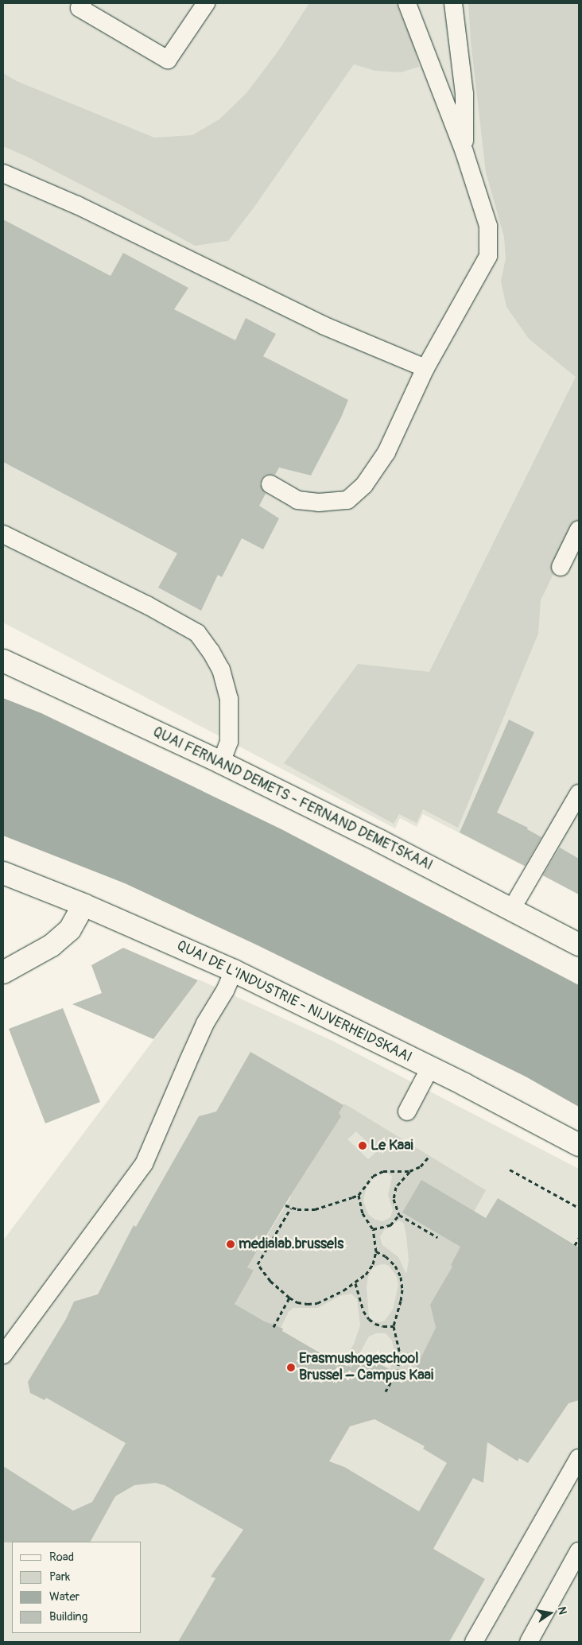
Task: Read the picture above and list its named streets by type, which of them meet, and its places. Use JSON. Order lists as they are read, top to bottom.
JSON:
{
  "streets": {
    "street": ["QUAI FERNAND DEMETS - FERNAND DEMETSKAAI", "QUAI DE L'INDUSTRIE - NIJVERHEIDSKAAI"]
  },
  "places": ["Le Kaai", "medialab.brussels", "Erasmushogeschool Brussel – Campus Kaai"],
  "legend": [
    "Road",
    "Park",
    "Water",
    "Building"
  ],
  "north": "right"
}
